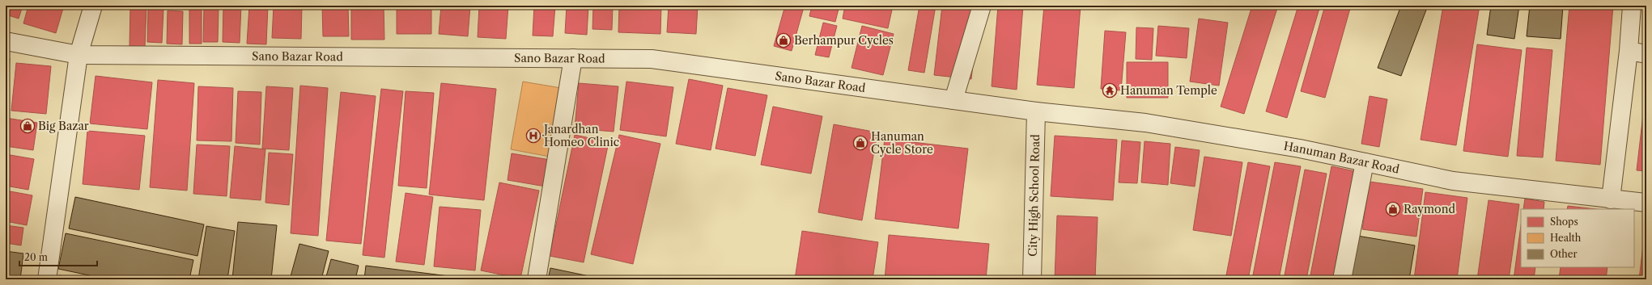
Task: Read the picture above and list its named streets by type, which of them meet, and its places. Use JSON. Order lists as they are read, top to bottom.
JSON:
{
  "streets": {
    "street": ["Sano Bazar Road", "Hanuman Bazar Road", "City High School Road"]
  },
  "crossings": [
    ["Sano Bazar Road", "Hanuman Bazar Road"],
    ["Sano Bazar Road", "City High School Road"],
    ["Hanuman Bazar Road", "City High School Road"]
  ],
  "places": {
    "shop": [
      "Berhampur Cycles",
      "Big Bazar",
      "Hanuman Cycle Store",
      "Raymond"
    ],
    "temple": ["Hanuman Temple"],
    "hospital": ["Janardhan Homeo Clinic"]
  },
  "legend": ["Shops", "Health", "Other"],
  "scale_bar": "20 m"
}
